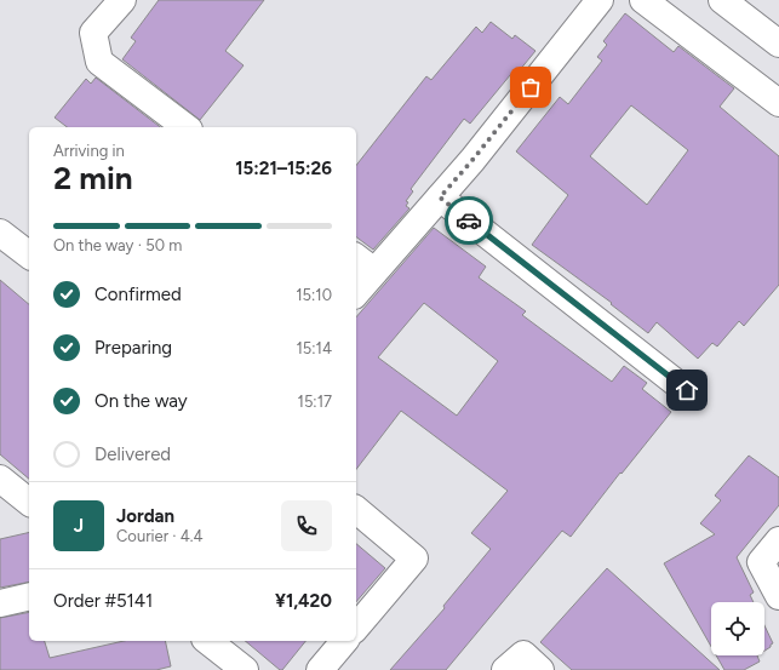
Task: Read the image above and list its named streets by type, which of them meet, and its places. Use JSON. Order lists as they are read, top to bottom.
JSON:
{
  "page": {
    "heading": ["2 min", "Arriving in", "15:21–15:26"],
    "panel": [
      "Jordan",
      "Courier · 4.4",
      "Order #5141",
      "¥1,420"
    ],
    "bar": "On the way · 50 m",
    "list": [
      ["Confirmed", "15:10"],
      ["Preparing", "15:14"],
      ["On the way", "15:17"],
      "Delivered"
    ],
    "round": "J"
  }
}
